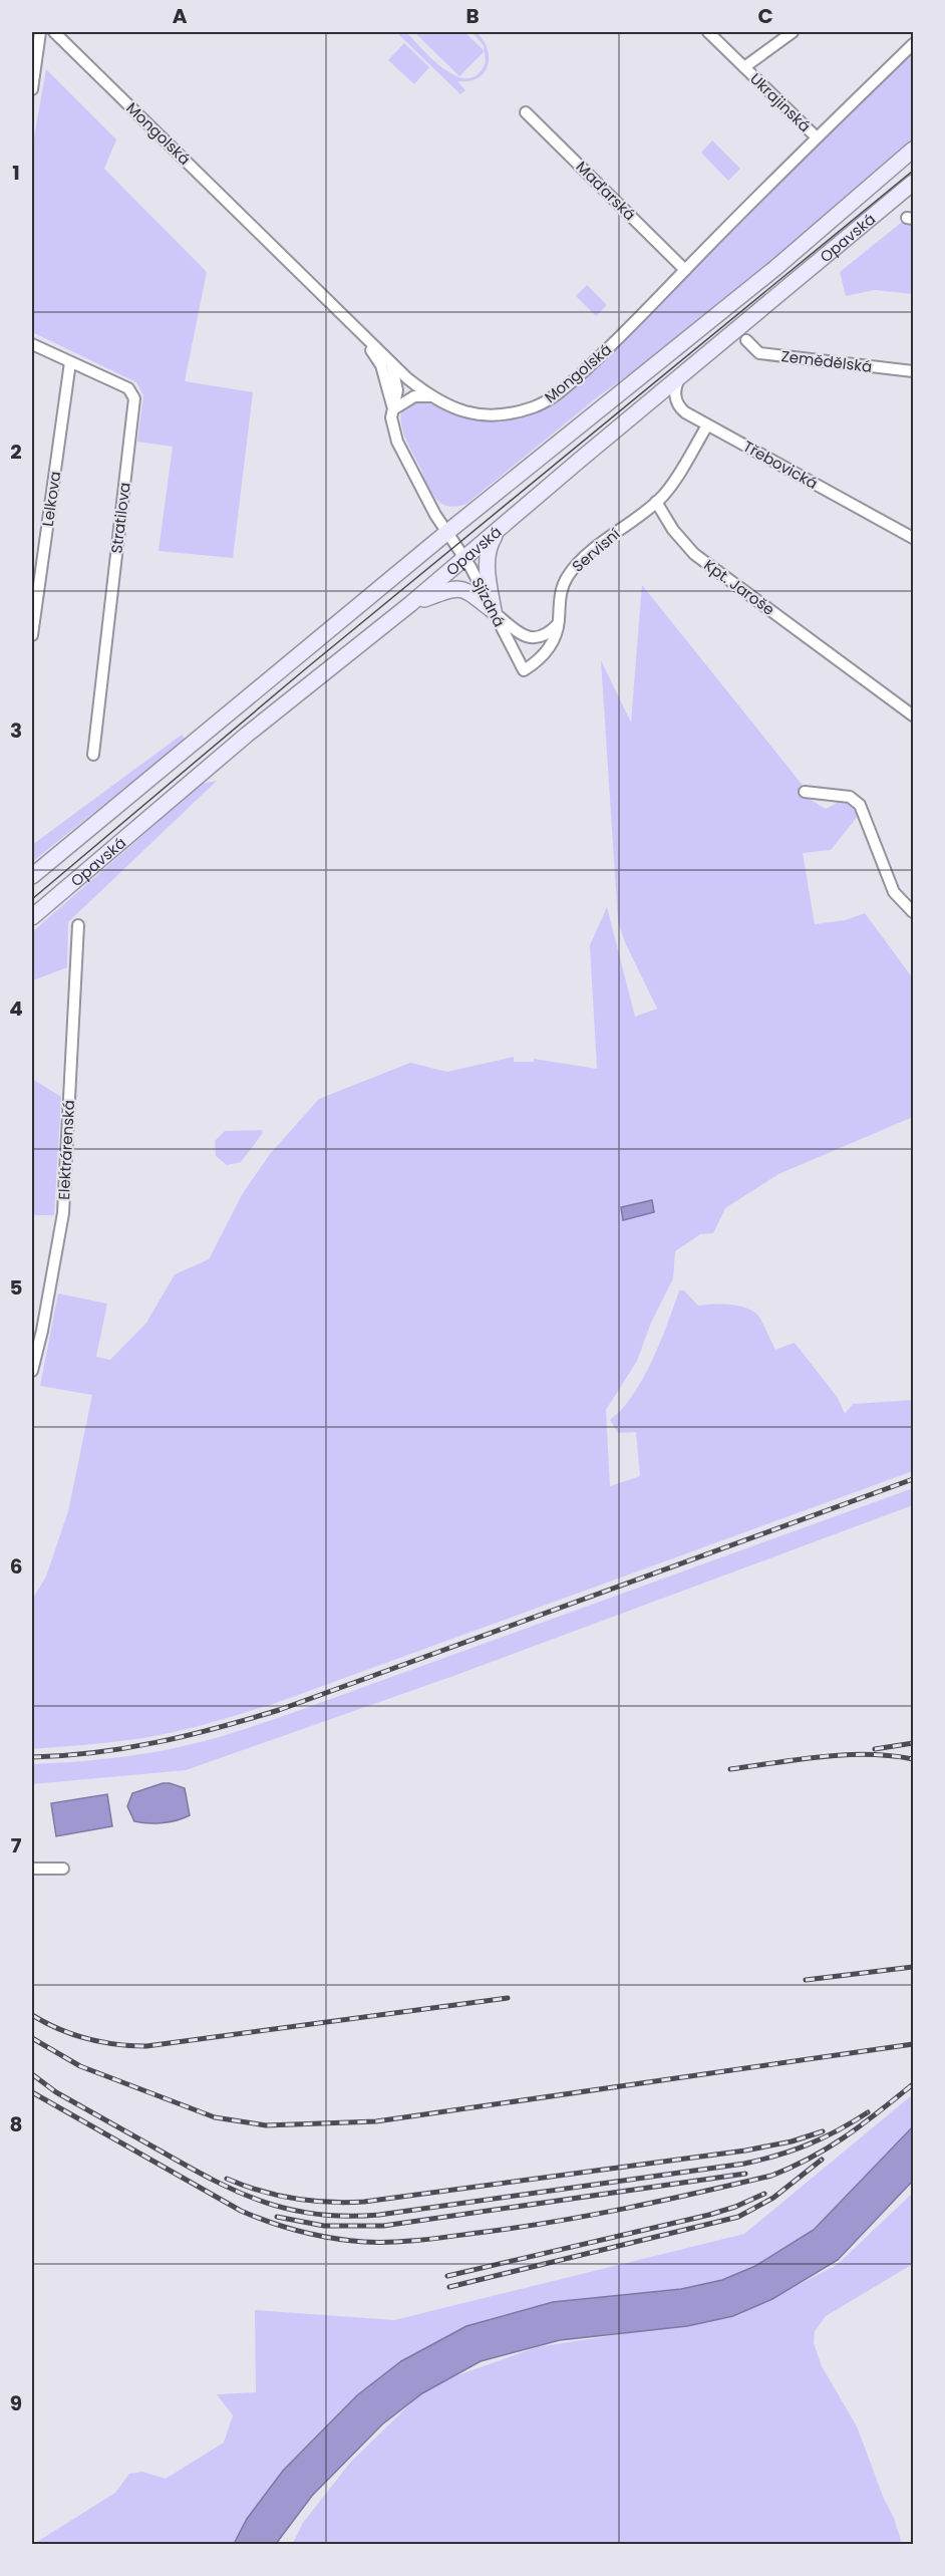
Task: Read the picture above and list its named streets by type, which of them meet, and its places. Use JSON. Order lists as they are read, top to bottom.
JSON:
{
  "streets": {
    "main road": ["Opavská"],
    "street": [
      "Ukrajinská",
      "Mongolská",
      "Maďarská",
      "Zemědělská",
      "Třebovická",
      "Lelkova",
      "Stratilova",
      "Servisní",
      "Kpt. Jaroše",
      "Sjízdná",
      "Elektrárenská"
    ]
  },
  "crossings": [
    ["Ukrajinská", "Mongolská"],
    ["Mongolská", "Maďarská"],
    ["Opavská", "Třebovická"],
    ["Opavská", "Sjízdná"],
    ["Lelkova", "Stratilova"],
    ["Servisní", "Kpt. Jaroše"],
    ["Servisní", "Sjízdná"]
  ],
  "grid": {
    "columns": ["A", "B", "C"],
    "rows": [
      "1",
      "2",
      "3",
      "4",
      "5",
      "6",
      "7",
      "8",
      "9"
    ]
  }
}
